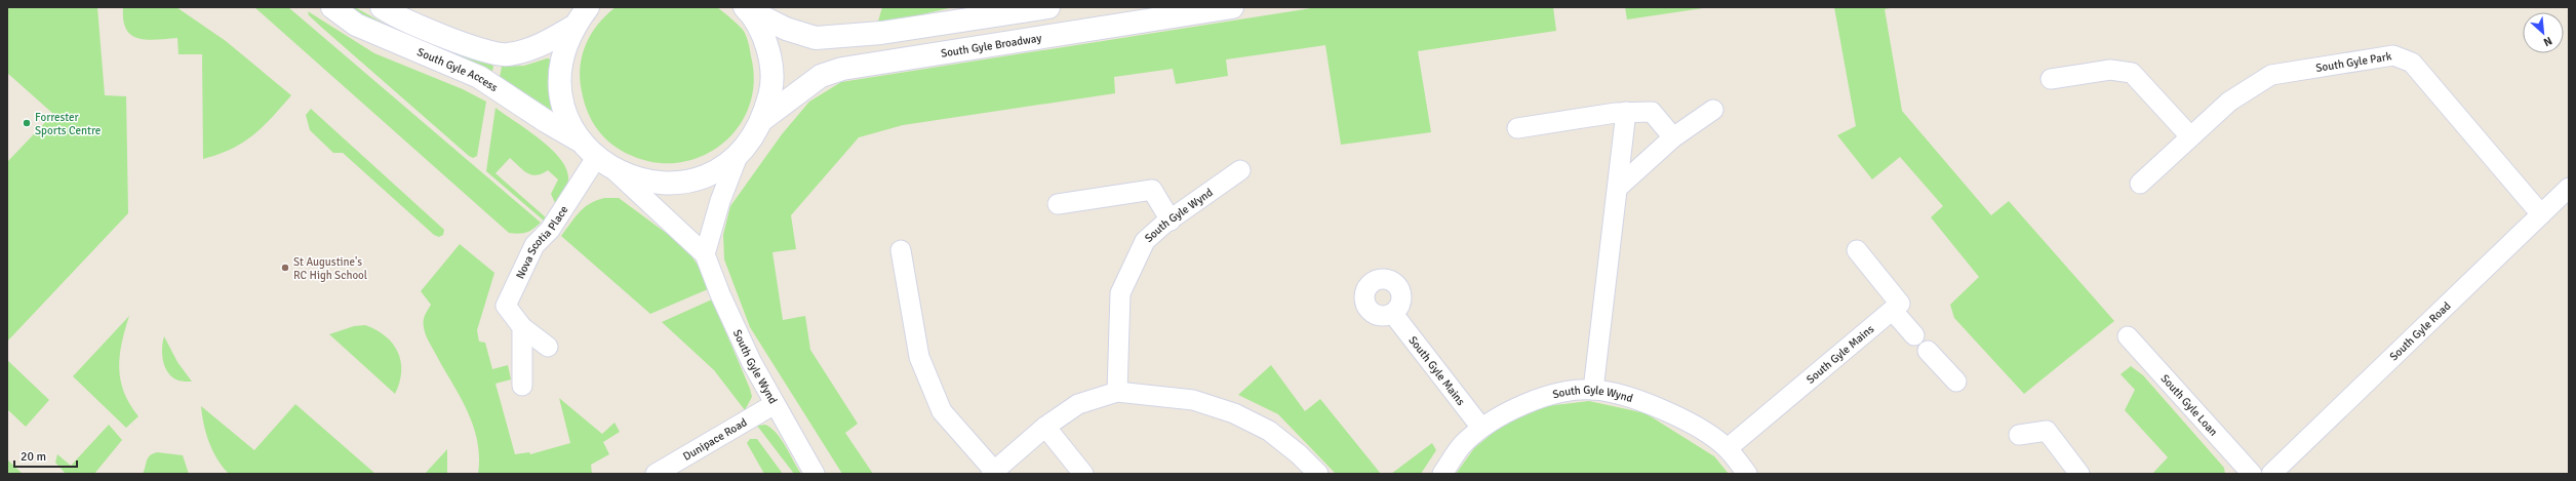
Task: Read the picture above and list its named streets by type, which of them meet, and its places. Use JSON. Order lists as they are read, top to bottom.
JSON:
{
  "streets": {
    "street": [
      "South Gyle Broadway",
      "South Gyle Park",
      "South Gyle Access",
      "South Gyle Wynd",
      "Nova Scotia Place",
      "South Gyle Road",
      "South Gyle Mains",
      "South Gyle Loan",
      "Dunipace Road"
    ]
  },
  "crossings": [
    ["South Gyle Park", "South Gyle Road"],
    ["South Gyle Wynd", "South Gyle Mains"],
    ["South Gyle Wynd", "Dunipace Road"]
  ],
  "places": ["Forrester Sports Centre", "St Augustine's RC High School"],
  "scale_bar": "20 m",
  "north": "bottom right"
}
